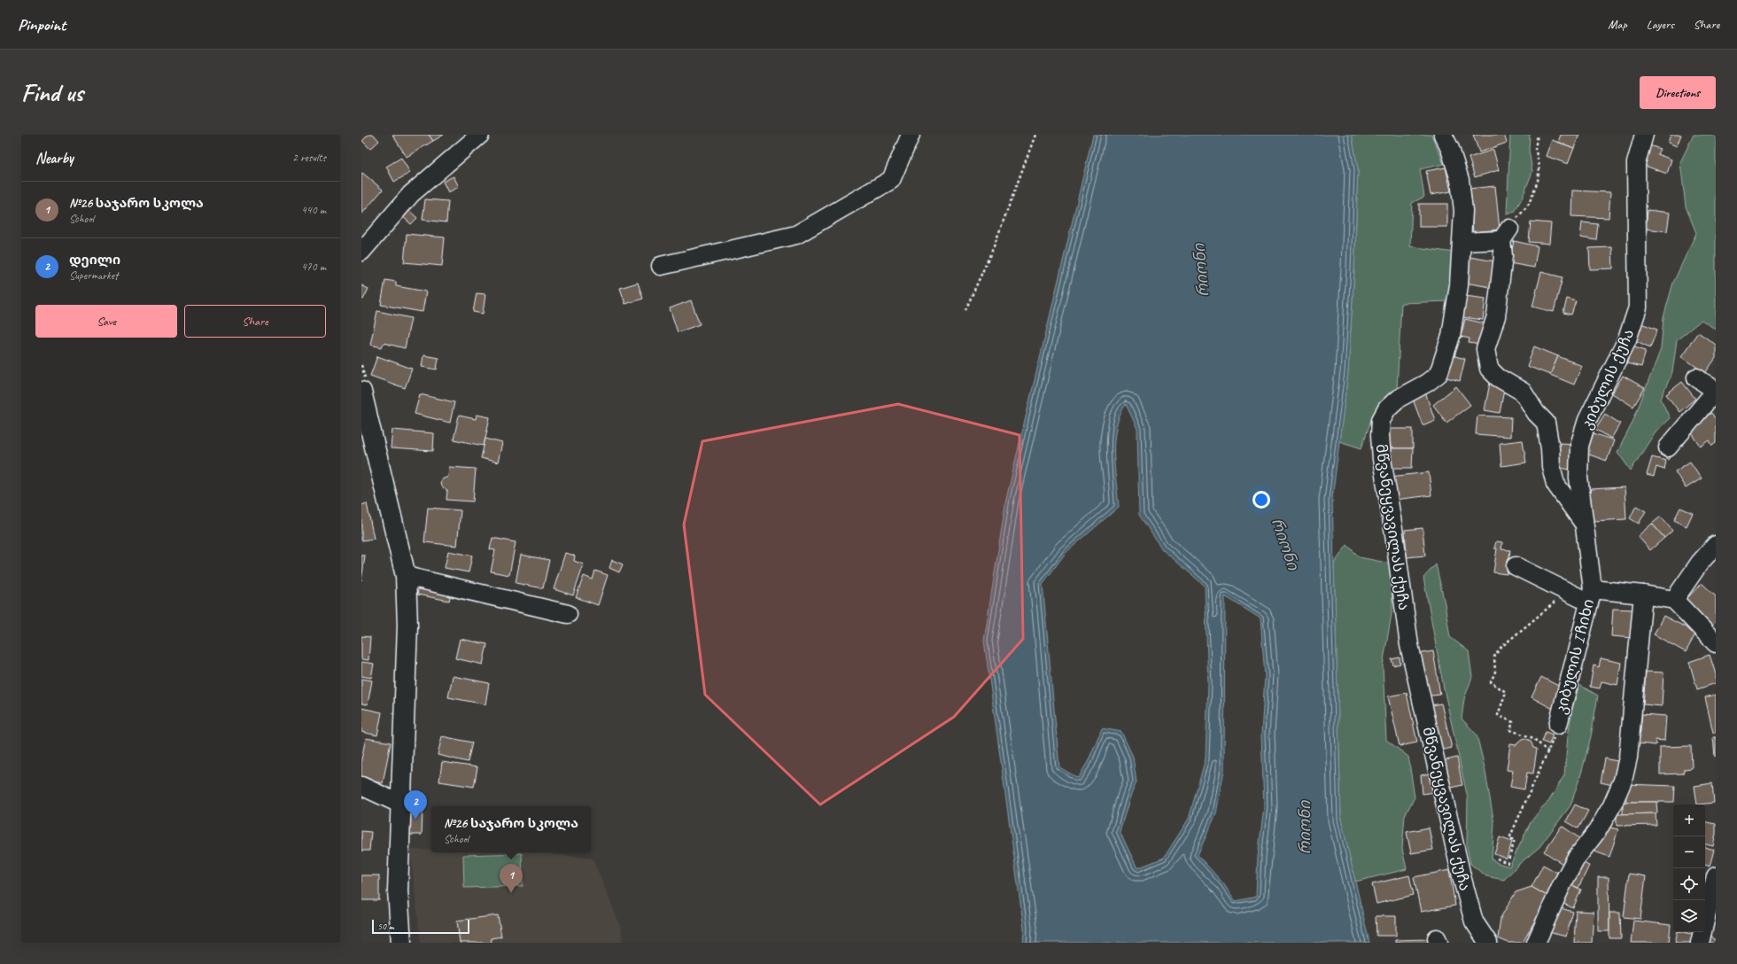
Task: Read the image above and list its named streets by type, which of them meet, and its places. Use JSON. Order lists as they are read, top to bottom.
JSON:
{
  "streets": {
    "street": ["კიბულის ქუჩა", "მწვანეყვავილას ქუჩა", "კიბულის I ჩიხი"]
  },
  "crossings": [
    ["კიბულის ქუჩა", "კიბულის I ჩიხი"]
  ],
  "water": ["რიონი"],
  "scale_bar": "50 m",
  "page": {
    "header": "Pinpoint",
    "nav": ["Map", "Layers", "Share"],
    "buttons": [
      "Directions",
      ["Save", "Share"]
    ],
    "title": "Find us",
    "heading": ["Nearby", "2 results"],
    "list": [
      {
        "mark": "1",
        "name": "№26 საჯარო სკოლა",
        "note": "School",
        "value": "440 m"
      },
      {
        "mark": "2",
        "name": "დეილი",
        "note": "Supermarket",
        "value": "470 m"
      }
    ],
    "pins": ["2", "1"],
    "map_buttons": ["+", "−"],
    "popup": ["№26 საჯარო სკოლა", "School"],
    "scale": "50 m"
  }
}
